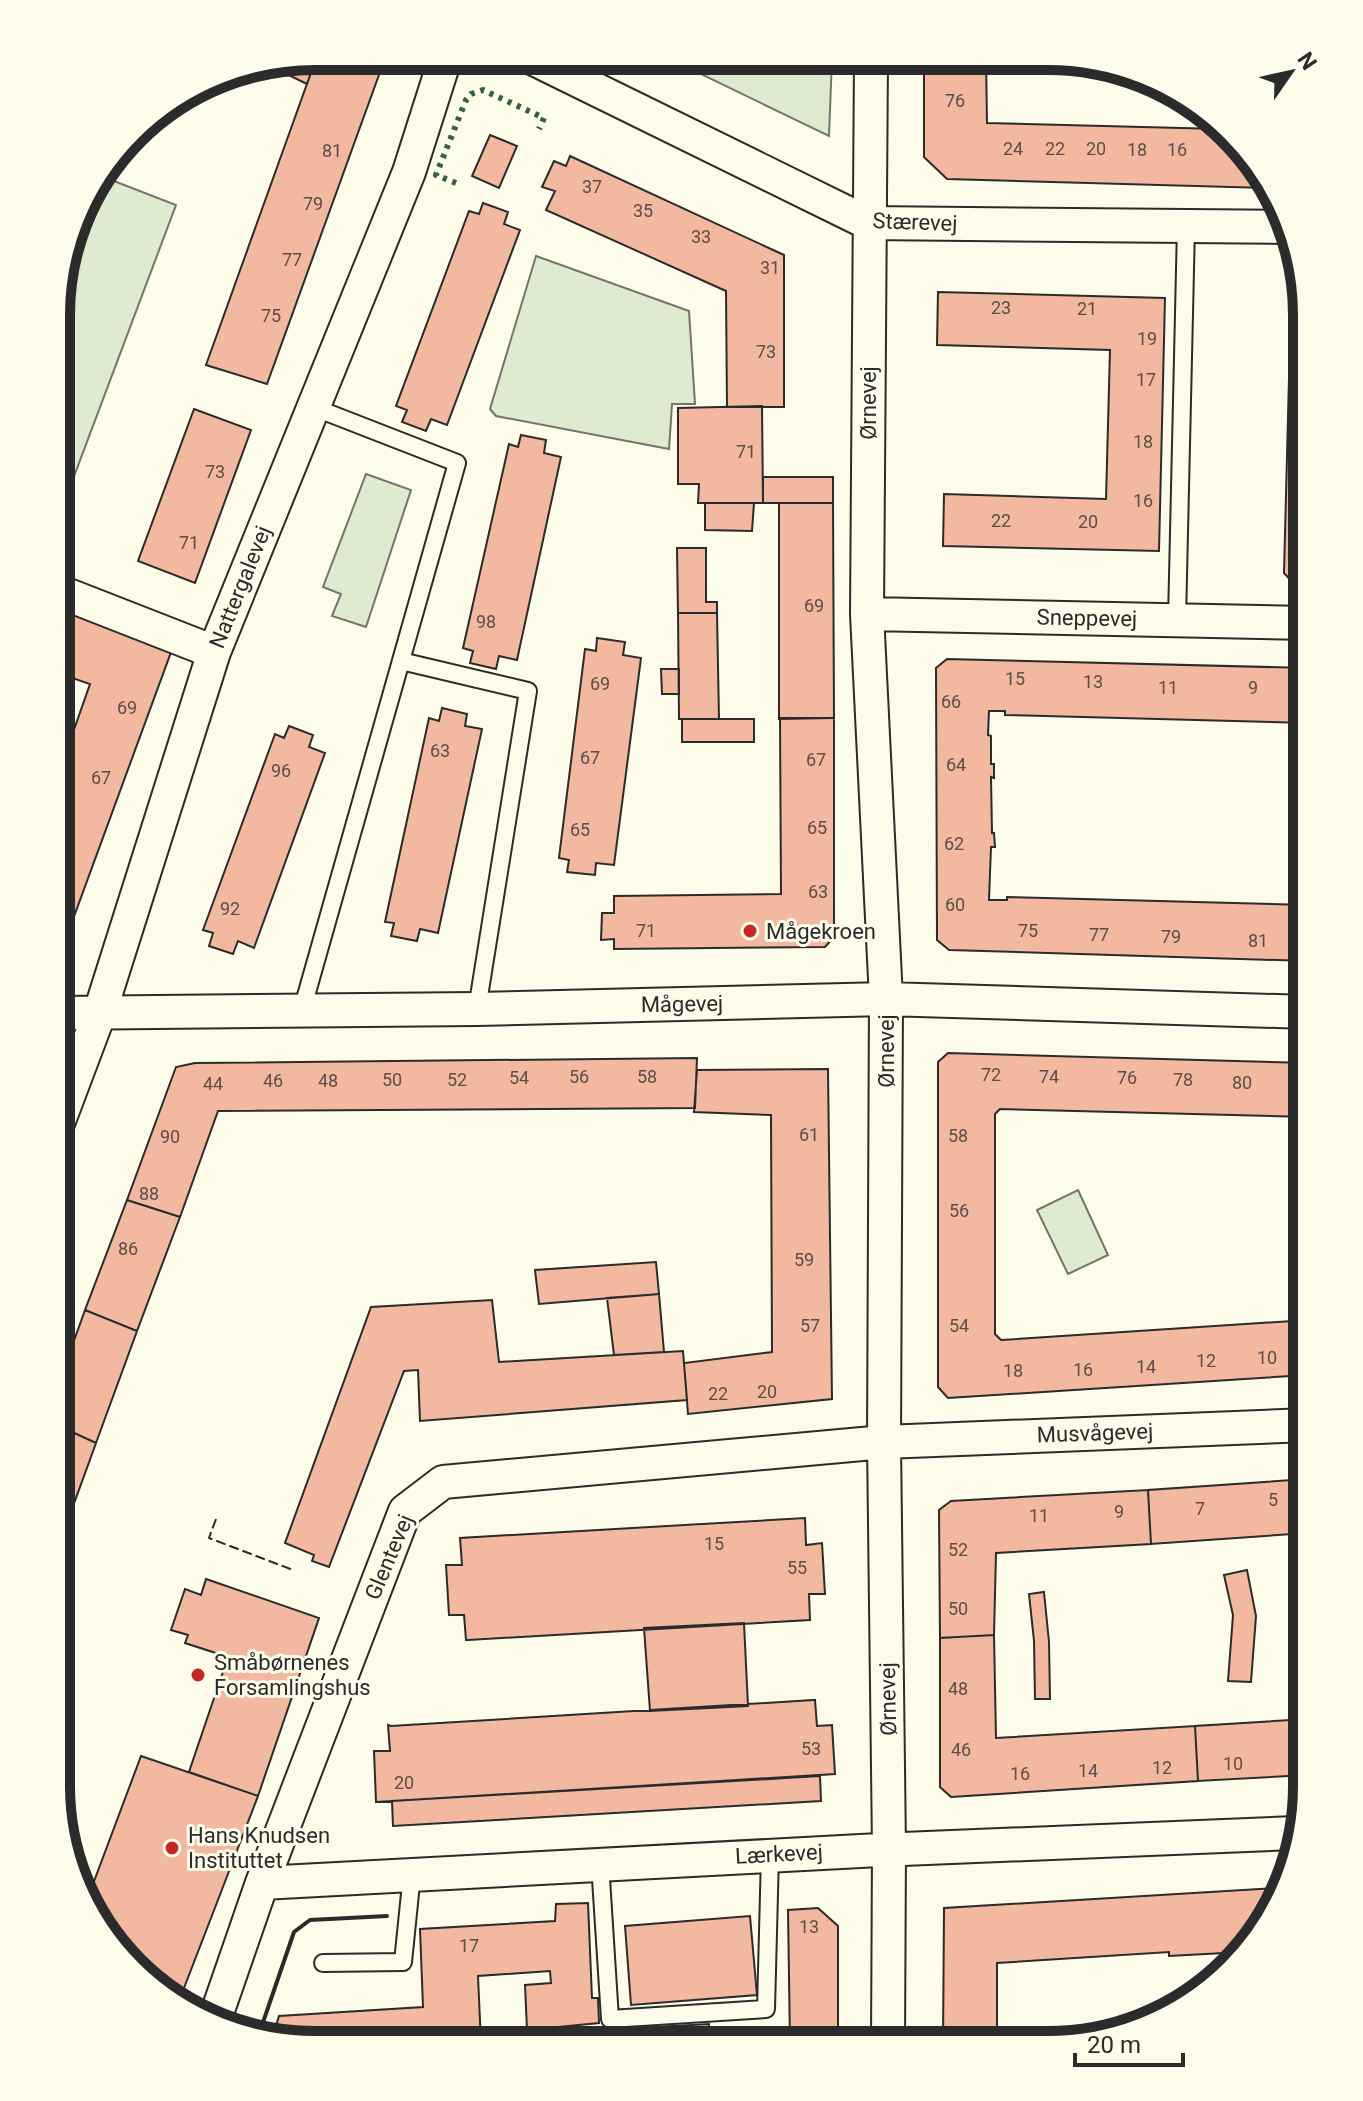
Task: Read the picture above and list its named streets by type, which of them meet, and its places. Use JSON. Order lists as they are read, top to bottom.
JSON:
{
  "streets": {
    "street": [
      "Stærevej",
      "Ørnevej",
      "Nattergalevej",
      "Sneppevej",
      "Mågevej",
      "Musvågevej",
      "Glentevej",
      "Lærkevej"
    ]
  },
  "crossings": [
    ["Stærevej", "Ørnevej"],
    ["Ørnevej", "Sneppevej"],
    ["Ørnevej", "Mågevej"],
    ["Ørnevej", "Musvågevej"],
    ["Ørnevej", "Glentevej"],
    ["Ørnevej", "Lærkevej"],
    ["Nattergalevej", "Mågevej"],
    ["Musvågevej", "Glentevej"],
    ["Glentevej", "Lærkevej"]
  ],
  "places": ["Mågekroen", "Småbørnenes Forsamlingshus", "Hans Knudsen Instituttet"],
  "house_numbers": [
    "76",
    "24",
    "22",
    "20",
    "18",
    "16",
    "81",
    "37",
    "79",
    "35",
    "33",
    "77",
    "31",
    "23",
    "21",
    "75",
    "19",
    "73",
    "17",
    "18",
    "71",
    "73",
    "16",
    "22",
    "20",
    "71",
    "69",
    "98",
    "15",
    "13",
    "69",
    "11",
    "9",
    "66",
    "69",
    "63",
    "67",
    "67",
    "64",
    "96",
    "67",
    "65",
    "65",
    "62",
    "63",
    "60",
    "92",
    "71",
    "75",
    "77",
    "79",
    "81",
    "72",
    "56",
    "58",
    "74",
    "54",
    "76",
    "50",
    "52",
    "78",
    "46",
    "48",
    "80",
    "44",
    "61",
    "58",
    "90",
    "88",
    "56",
    "86",
    "59",
    "57",
    "54",
    "10",
    "12",
    "14",
    "16",
    "18",
    "20",
    "22",
    "5",
    "7",
    "9",
    "11",
    "15",
    "52",
    "55",
    "50",
    "48",
    "53",
    "46",
    "10",
    "12",
    "14",
    "16",
    "20",
    "13",
    "17"
  ],
  "scale_bar": "20 m",
  "north": "top right"
}
